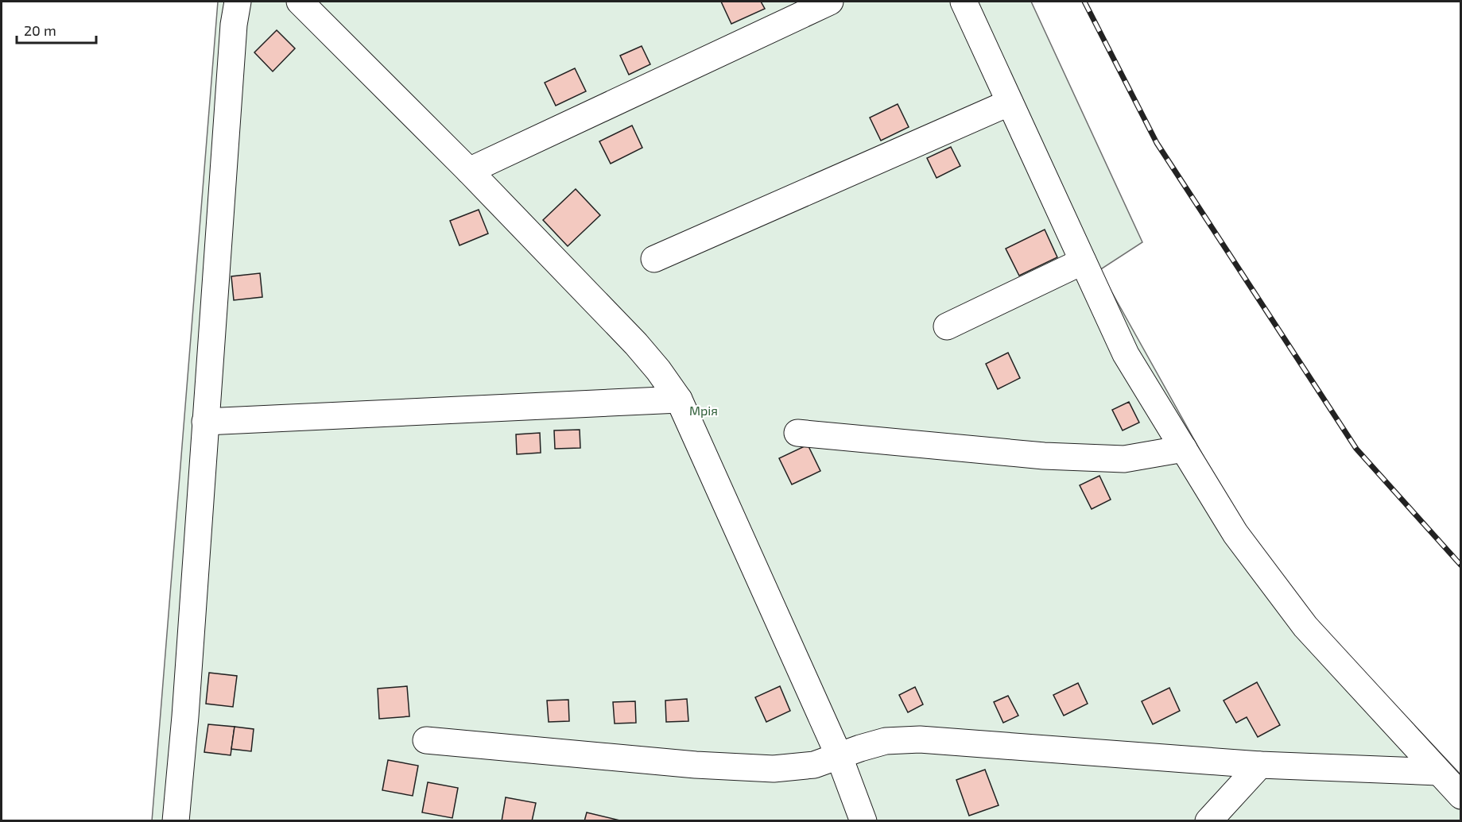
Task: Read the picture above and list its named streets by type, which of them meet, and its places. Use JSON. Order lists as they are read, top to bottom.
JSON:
{
  "parks": ["Мрія"],
  "scale_bar": "20 m"
}
